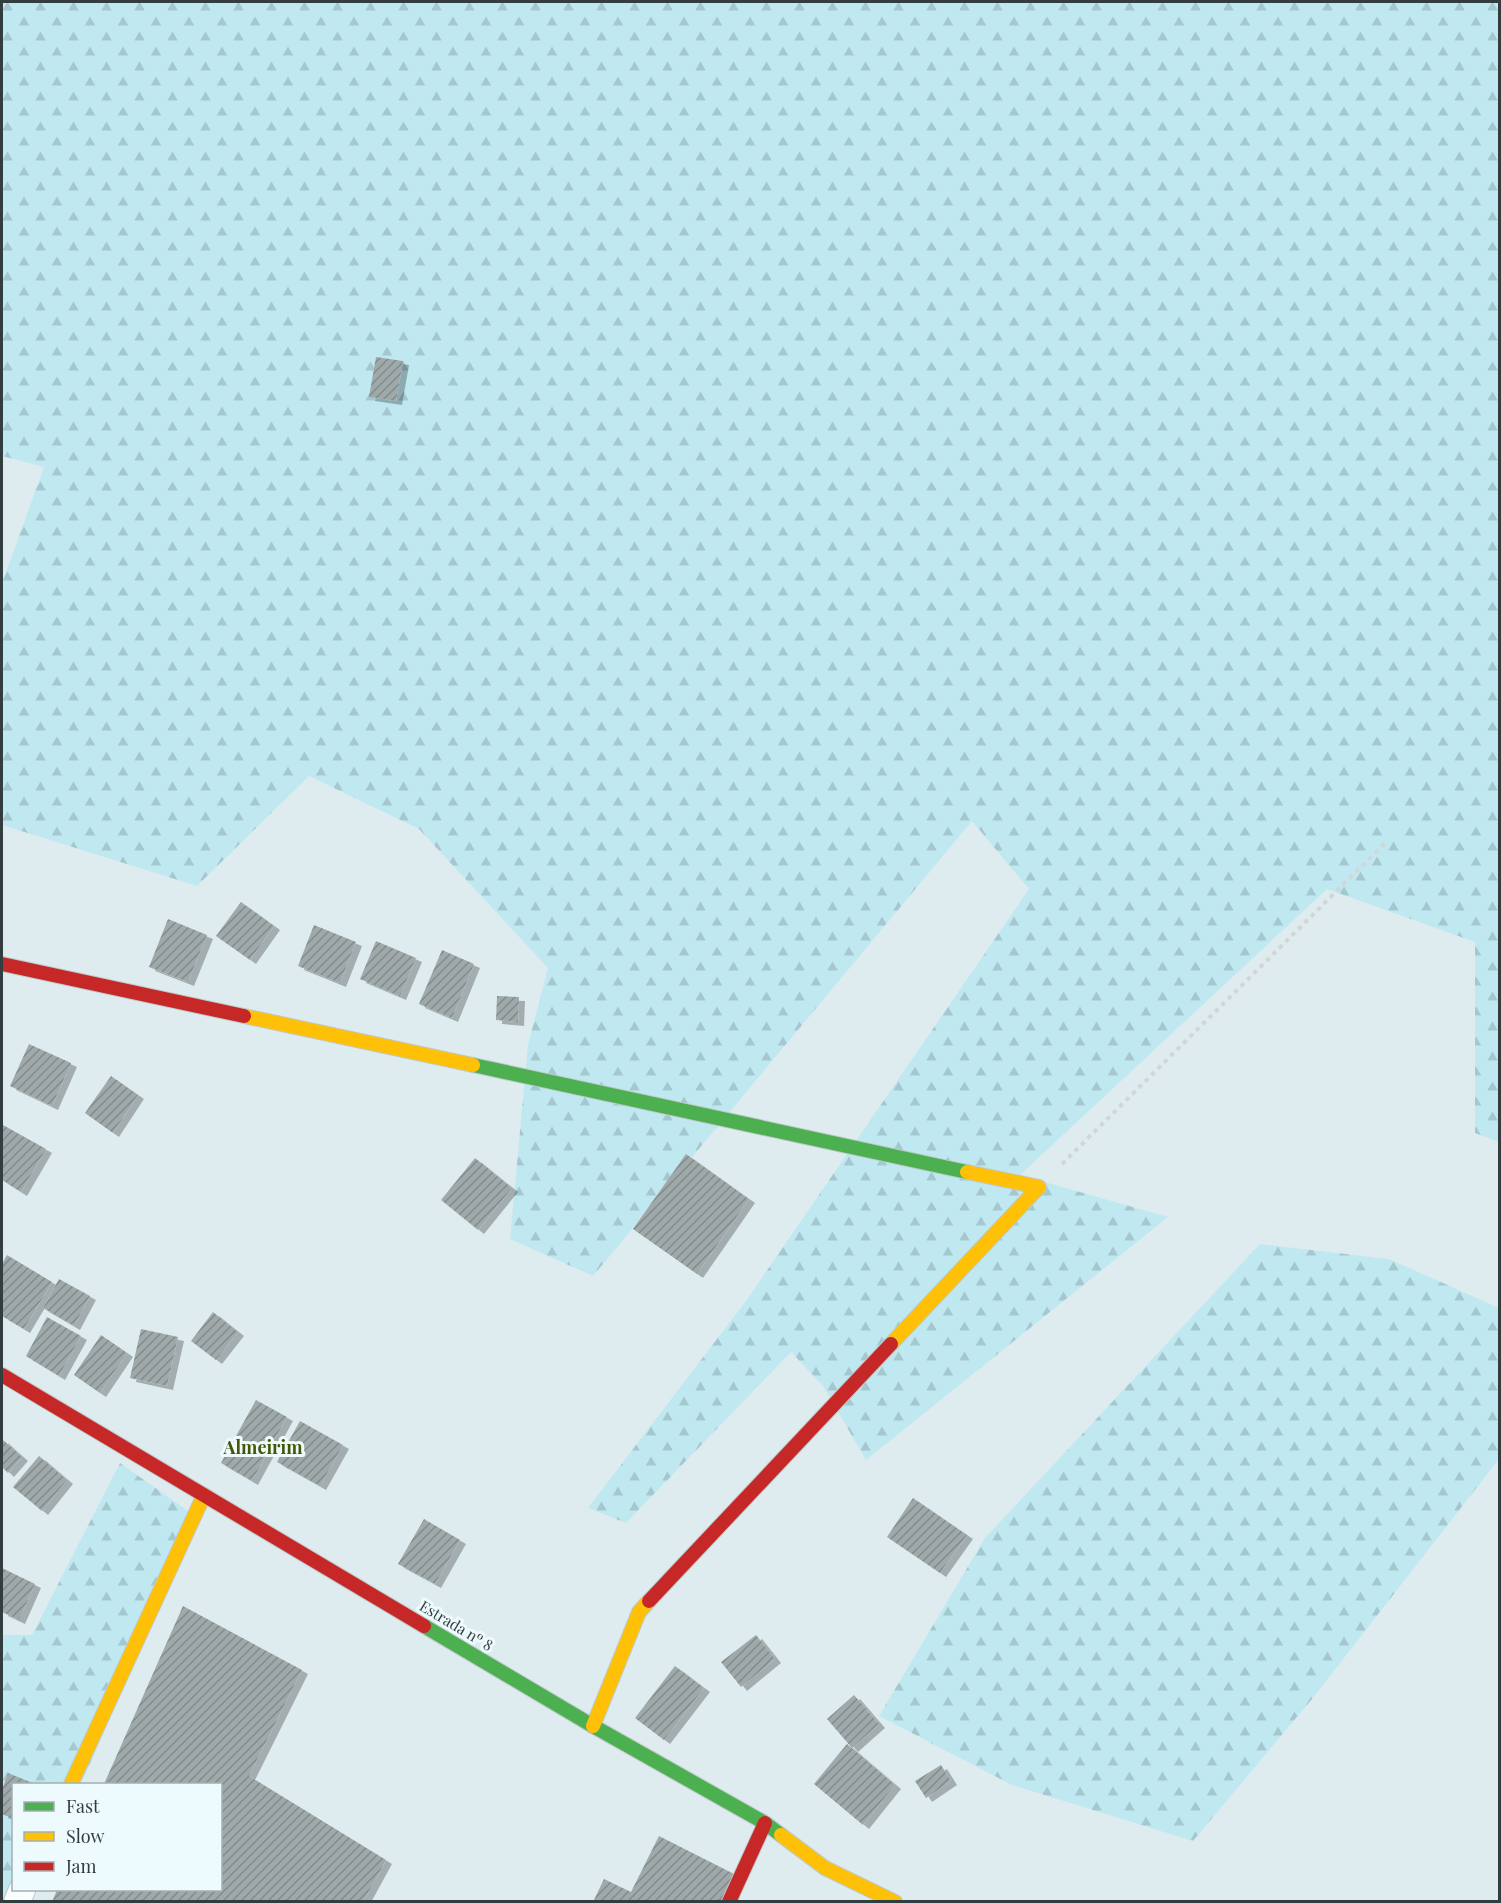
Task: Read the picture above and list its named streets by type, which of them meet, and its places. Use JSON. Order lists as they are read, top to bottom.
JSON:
{
  "streets": {
    "street": ["Estrada nº 8"]
  },
  "districts": ["Almeirim"],
  "legend": ["Fast", "Slow", "Jam"]
}
